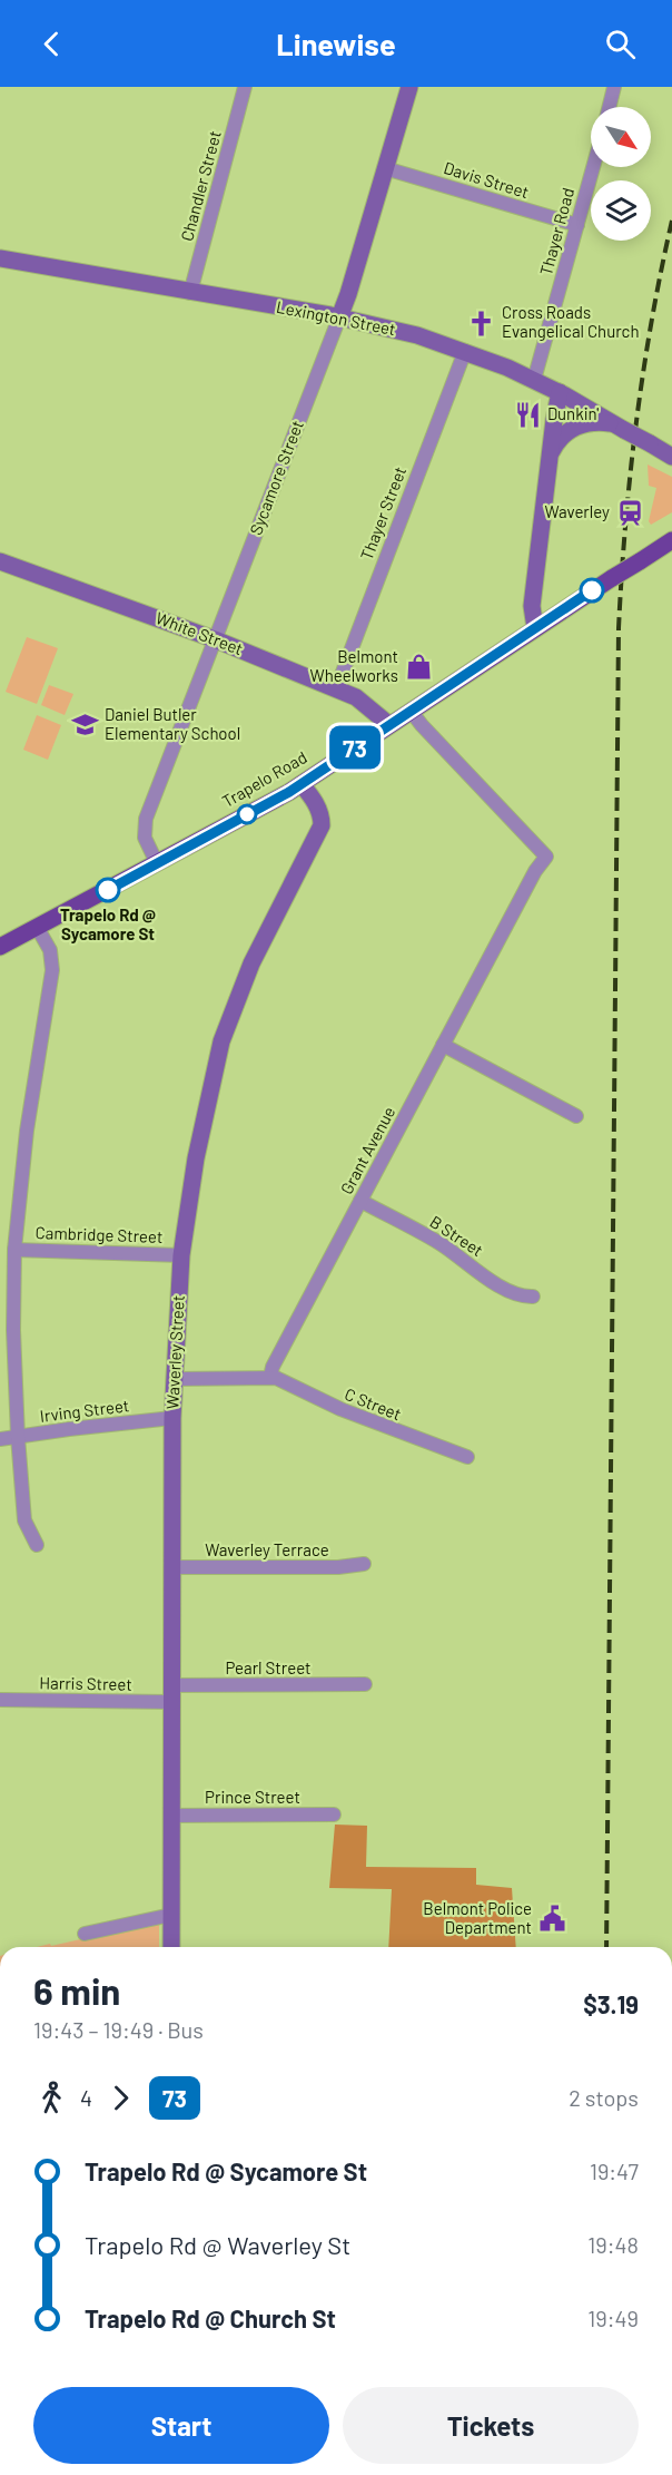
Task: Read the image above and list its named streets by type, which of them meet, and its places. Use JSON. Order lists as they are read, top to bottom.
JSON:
{
  "streets": {
    "main road": ["Trapelo Road"],
    "street": [
      "Davis Street",
      "Chandler Street",
      "Thayer Road",
      "Lexington Street",
      "Sycamore Street",
      "Thayer Street",
      "White Street",
      "Grant Avenue",
      "Cambridge Street",
      "B Street",
      "Waverley Street",
      "C Street",
      "Irving Street",
      "Waverley Terrace",
      "Pearl Street",
      "Harris Street",
      "Prince Street"
    ]
  },
  "crossings": [
    ["Davis Street", "Thayer Road"],
    ["Davis Street", "Sycamore Street"],
    ["Chandler Street", "Lexington Street"],
    ["Thayer Road", "Lexington Street"],
    ["Lexington Street", "Sycamore Street"],
    ["Lexington Street", "Thayer Street"],
    ["Sycamore Street", "White Street"],
    ["Sycamore Street", "Trapelo Road"],
    ["Thayer Street", "White Street"],
    ["White Street", "Trapelo Road"],
    ["Trapelo Road", "Grant Avenue"],
    ["Trapelo Road", "Waverley Street"],
    ["Grant Avenue", "B Street"],
    ["Grant Avenue", "C Street"],
    ["Cambridge Street", "Waverley Street"],
    ["Waverley Street", "Irving Street"],
    ["Waverley Street", "Waverley Terrace"],
    ["Waverley Street", "Pearl Street"],
    ["Waverley Street", "Harris Street"],
    ["Waverley Street", "Prince Street"],
    ["Pearl Street", "Harris Street"]
  ],
  "places": {
    "church": ["Cross Roads Evangelical Church"],
    "restaurant": ["Dunkin'"],
    "station": ["Waverley"],
    "shop": ["Belmont Wheelworks"],
    "school or university": ["Daniel Butler Elementary School"],
    "other": ["Trapelo Rd @ Sycamore St"],
    "public building": ["Belmont Police Department"]
  },
  "lines": ["bus line 73"],
  "north": "bottom right",
  "page": {
    "header": "Linewise",
    "on_map": "73",
    "heading": ["6 min", "19:43 – 19:49 · Bus", "$3.19"],
    "legs": ["4", "73", "2 stops"],
    "list": [
      {
        "name": "Trapelo Rd @ Sycamore St",
        "value": "19:47"
      },
      {
        "name": "Trapelo Rd @ Waverley St",
        "value": "19:48"
      },
      {
        "name": "Trapelo Rd @ Church St",
        "value": "19:49"
      }
    ],
    "buttons": ["Start", "Tickets"]
  }
}
